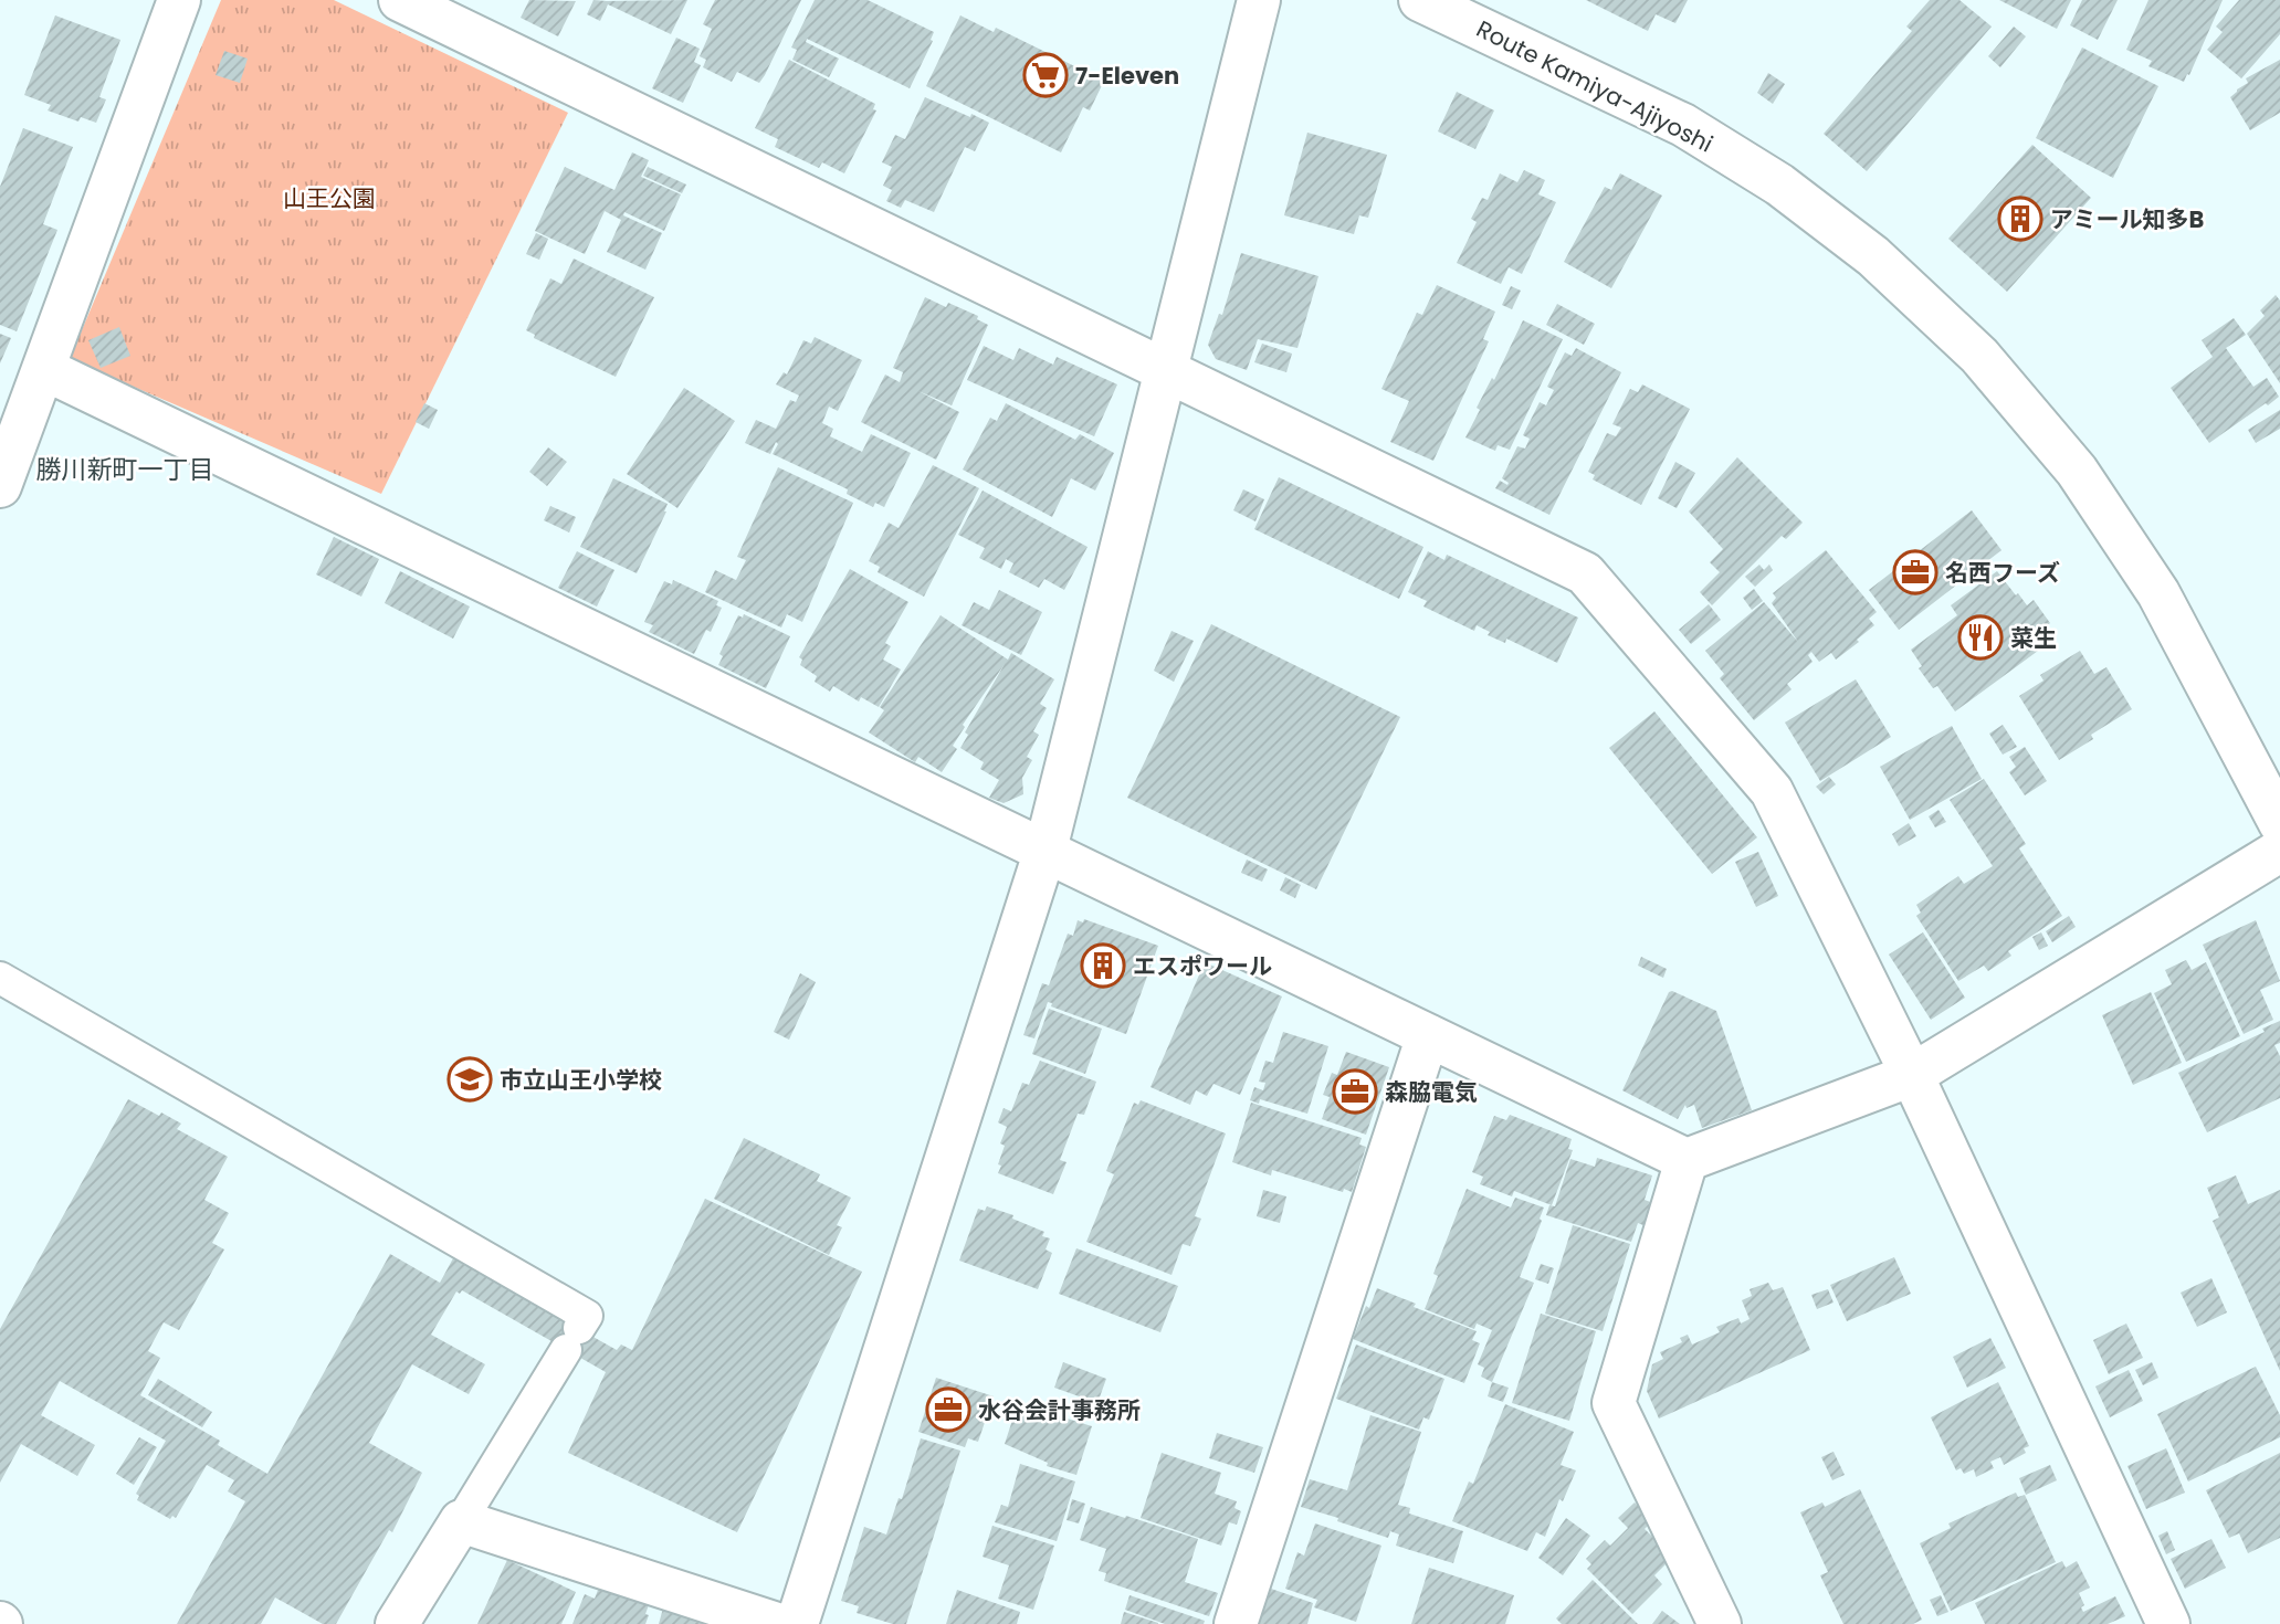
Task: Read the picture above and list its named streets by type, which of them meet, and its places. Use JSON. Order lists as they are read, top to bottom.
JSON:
{
  "streets": {
    "street": ["Route Kamiya-Ajiyoshi"]
  },
  "districts": ["勝川新町一丁目"],
  "parks": ["山王公園"],
  "places": {
    "supermarket": ["7-Eleven"],
    "building": ["アミール知多B", "エスポワール"],
    "office": ["名西フーズ", "森脇電気", "水谷会計事務所"],
    "restaurant": ["菜生"],
    "school or university": ["市立山王小学校"]
  }
}
